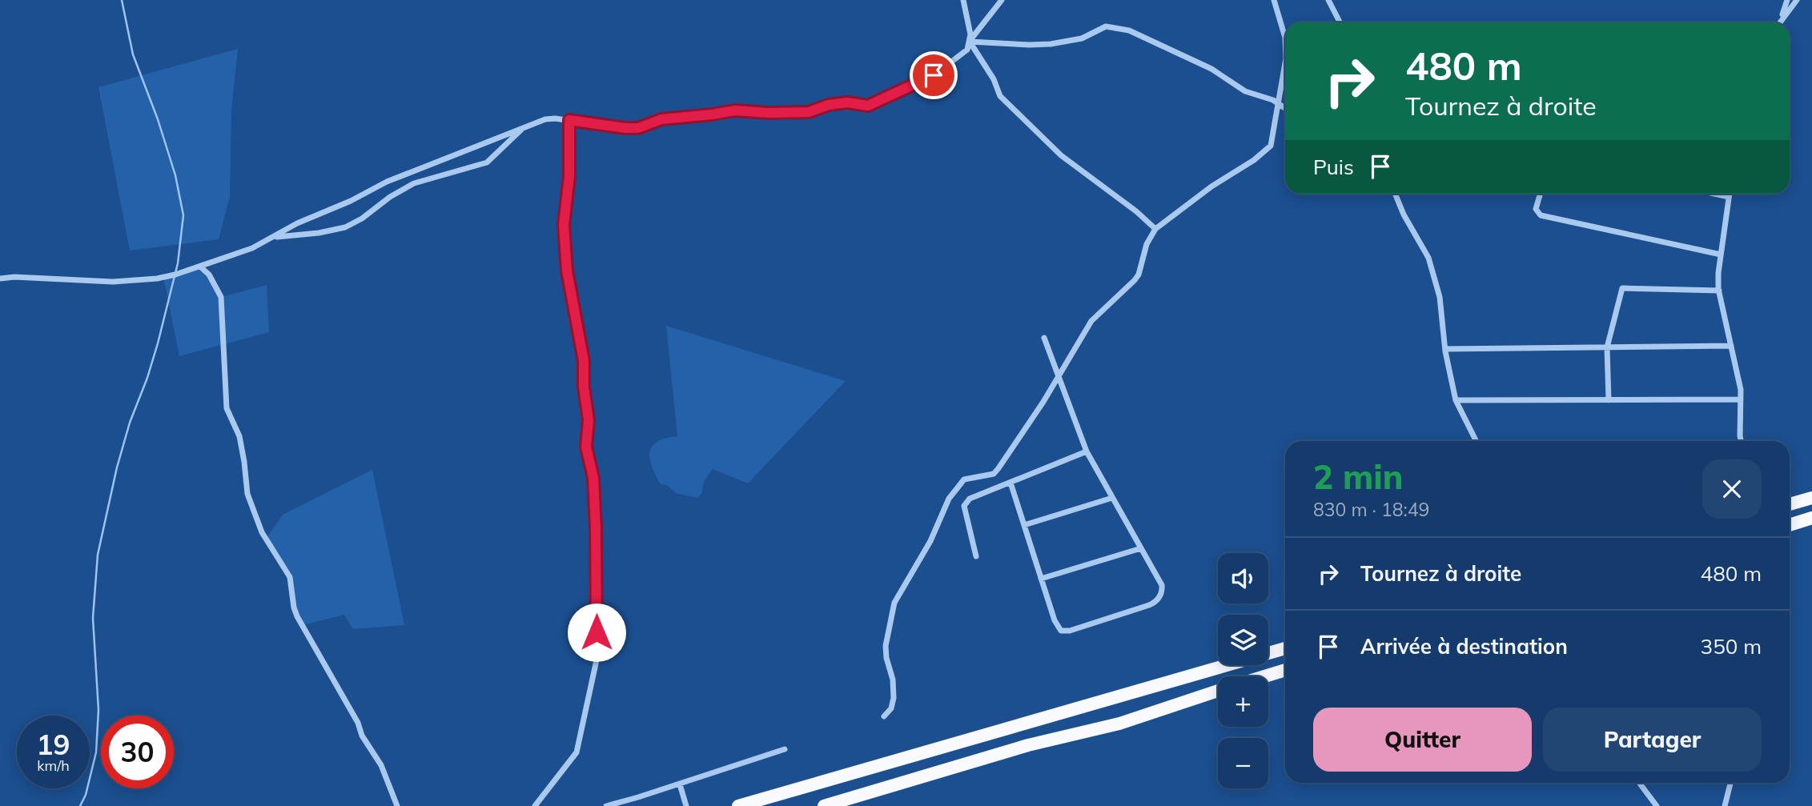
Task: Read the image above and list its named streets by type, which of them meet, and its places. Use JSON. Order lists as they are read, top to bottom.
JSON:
{
  "page": {
    "turn": ["480 m", "Tournez à droite"],
    "then": "Puis",
    "heading": ["2 min", "830 m · 18:49"],
    "list": [
      {
        "name": "Tournez à droite",
        "value": "480 m"
      },
      {
        "name": "Arrivée à destination",
        "value": "350 m"
      }
    ],
    "map_buttons": ["+", "−"],
    "buttons": ["Quitter", "Partager"],
    "speed": "19 km/h",
    "limit": "30"
  }
}
